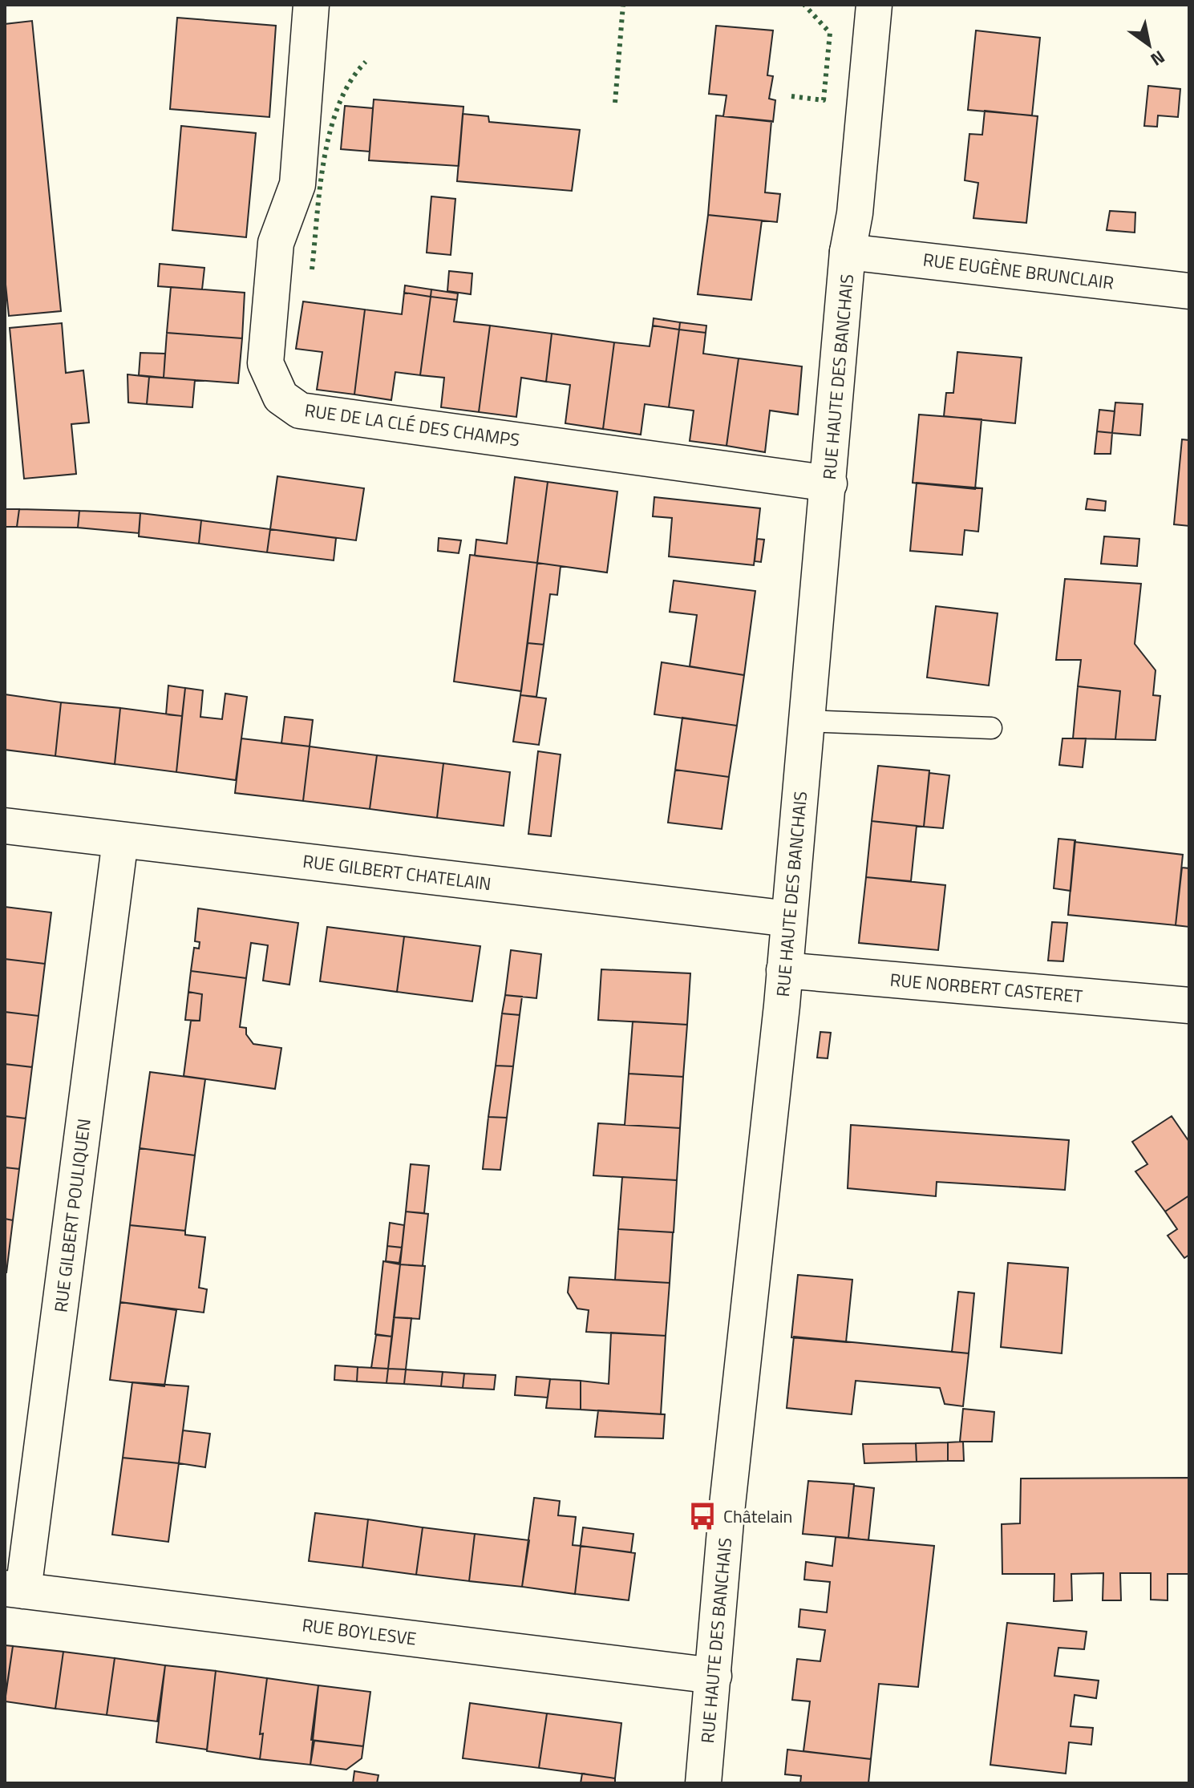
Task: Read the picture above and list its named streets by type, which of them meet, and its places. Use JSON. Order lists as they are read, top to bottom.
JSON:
{
  "streets": {
    "street": [
      "RUE EUGÈNE BRUNCLAIR",
      "RUE HAUTE DES BANCHAIS",
      "RUE DE LA CLÉ DES CHAMPS",
      "RUE GILBERT CHATELAIN",
      "RUE NORBERT CASTERET",
      "RUE GILBERT POULIQUEN",
      "RUE BOYLESVE"
    ]
  },
  "crossings": [
    ["RUE EUGÈNE BRUNCLAIR", "RUE HAUTE DES BANCHAIS"],
    ["RUE HAUTE DES BANCHAIS", "RUE DE LA CLÉ DES CHAMPS"],
    ["RUE HAUTE DES BANCHAIS", "RUE GILBERT CHATELAIN"],
    ["RUE HAUTE DES BANCHAIS", "RUE NORBERT CASTERET"],
    ["RUE HAUTE DES BANCHAIS", "RUE BOYLESVE"],
    ["RUE GILBERT CHATELAIN", "RUE GILBERT POULIQUEN"],
    ["RUE GILBERT POULIQUEN", "RUE BOYLESVE"]
  ],
  "places": {
    "bus stop": ["Châtelain"]
  },
  "north": "bottom right"
}
